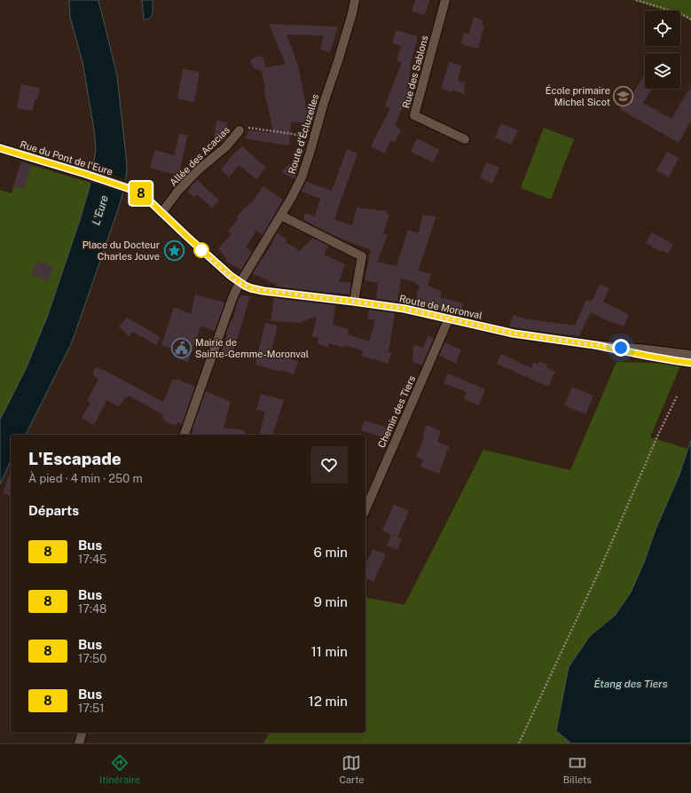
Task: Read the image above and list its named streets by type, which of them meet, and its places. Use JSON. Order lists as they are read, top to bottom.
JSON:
{
  "streets": {
    "street": [
      "Rue des Sablons",
      "Route d'Écluzelles",
      "Allée des Acacias",
      "Rue du Pont de l'Eure",
      "Route de Moronval",
      "Chemin des Tiers"
    ]
  },
  "crossings": [
    ["Route d'Écluzelles", "Rue du Pont de l'Eure"],
    ["Route d'Écluzelles", "Route de Moronval"],
    ["Allée des Acacias", "Rue du Pont de l'Eure"],
    ["Rue du Pont de l'Eure", "Route de Moronval"],
    ["Route de Moronval", "Chemin des Tiers"]
  ],
  "water": ["L'Eure", "Étang des Tiers"],
  "places": {
    "school or university": ["École primaire Michel Sicot"],
    "place": ["Place du Docteur Charles Jouve"],
    "public building": ["Mairie de Sainte-Gemme-Moronval"]
  },
  "lines": ["bus line 8"],
  "page": {
    "on_map": "8",
    "heading": [
      ["L'Escapade", "À pied · 4 min · 250 m"],
      "Départs"
    ],
    "list": [
      {
        "mark": "8",
        "name": "Bus",
        "note": "17:45",
        "value": "6 min"
      },
      {
        "mark": "8",
        "name": "Bus",
        "note": "17:48",
        "value": "9 min"
      },
      {
        "mark": "8",
        "name": "Bus",
        "note": "17:50",
        "value": "11 min"
      },
      {
        "mark": "8",
        "name": "Bus",
        "note": "17:51",
        "value": "12 min"
      }
    ],
    "tabs": ["Itinéraire", "Carte", "Billets"]
  }
}
